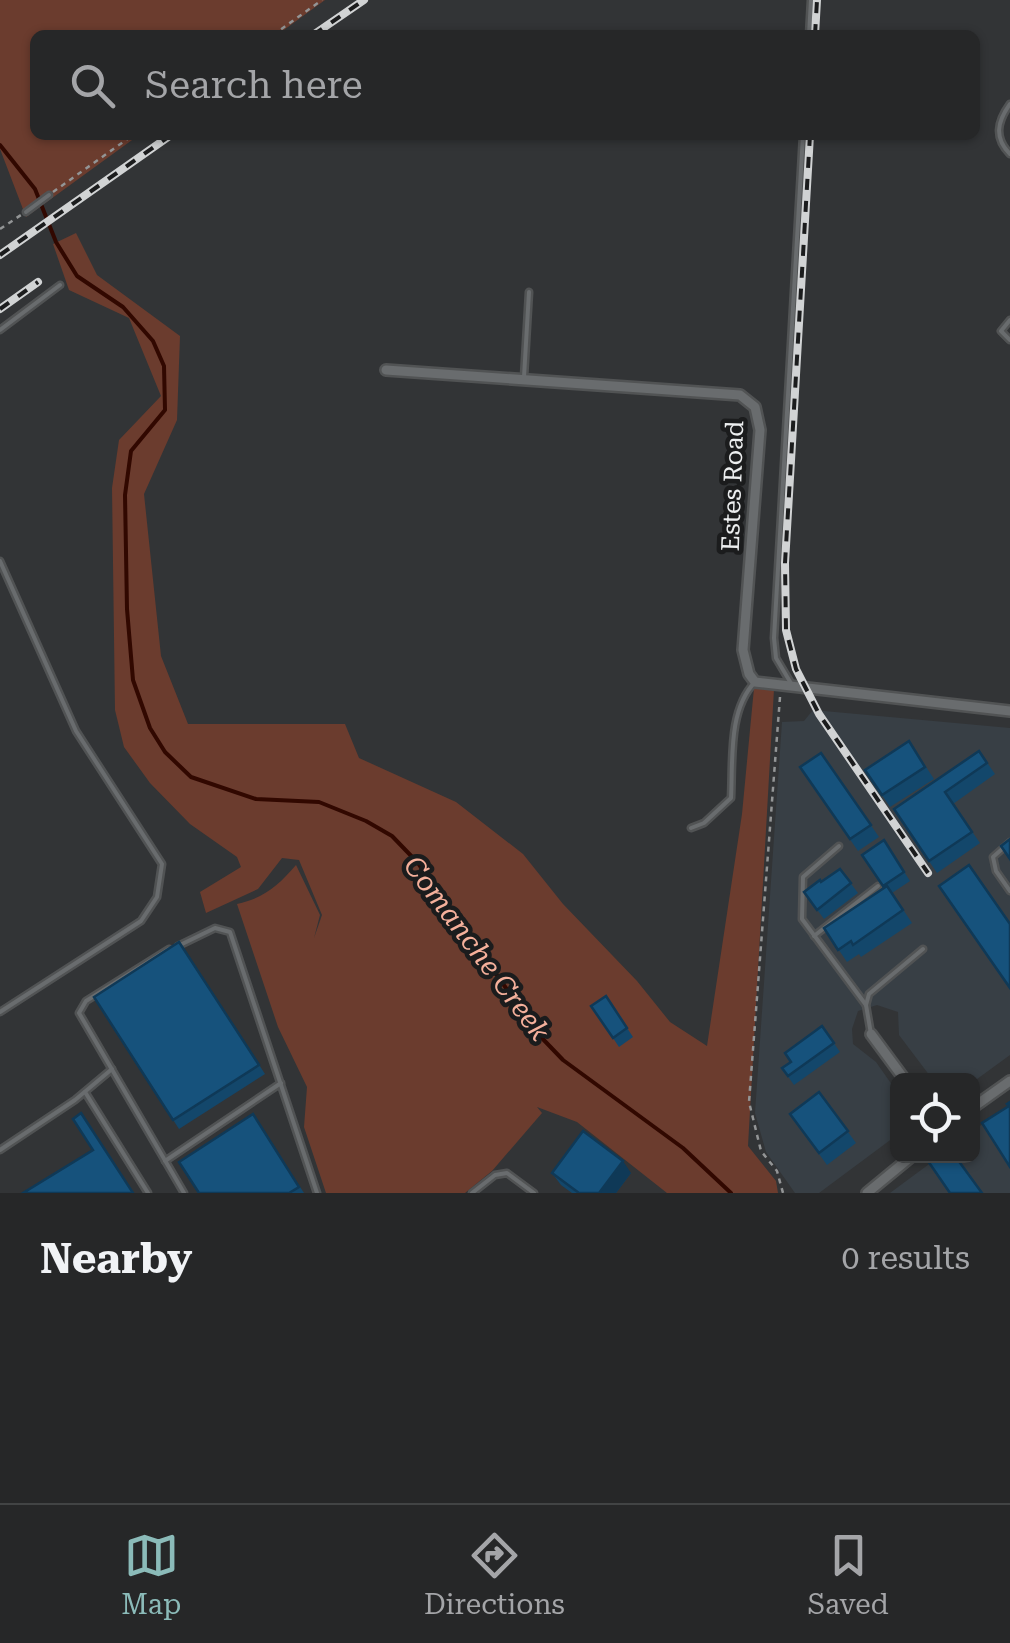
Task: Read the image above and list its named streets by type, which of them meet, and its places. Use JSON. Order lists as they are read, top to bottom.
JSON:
{
  "streets": {
    "street": ["Estes Road"]
  },
  "water": ["Comanche Creek"],
  "page": {
    "search": "Search here",
    "heading": ["Nearby", "0 results"],
    "nav": ["Map", "Directions", "Saved"]
  }
}
